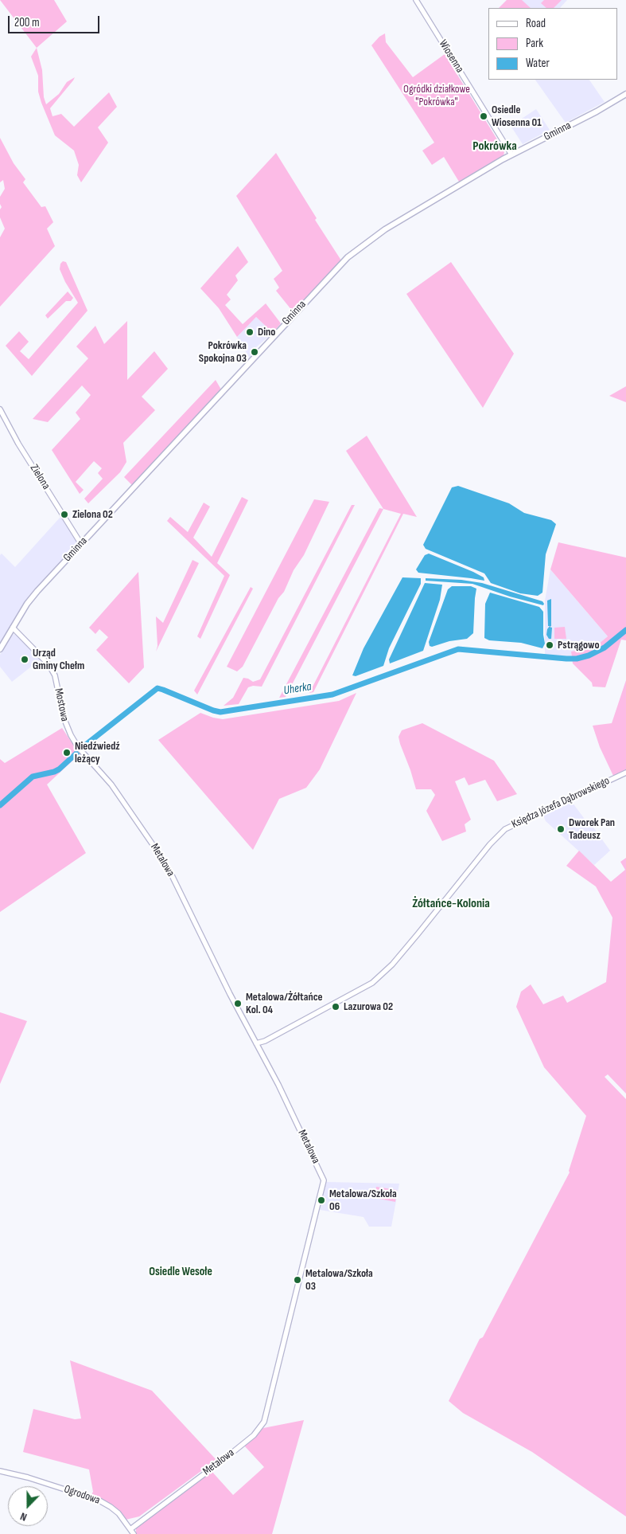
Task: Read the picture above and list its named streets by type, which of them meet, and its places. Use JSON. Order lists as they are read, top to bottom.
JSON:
{
  "streets": {
    "main road": ["Gminna"],
    "street": [
      "Wiosenna",
      "Zielona",
      "Mostowa",
      "Księdza Józefa Dąbrowskiego",
      "Metalowa",
      "Ogrodowa"
    ]
  },
  "crossings": [
    ["Wiosenna", "Gminna"],
    ["Gminna", "Zielona"],
    ["Gminna", "Mostowa"],
    ["Mostowa", "Metalowa"],
    ["Księdza Józefa Dąbrowskiego", "Metalowa"],
    ["Metalowa", "Ogrodowa"]
  ],
  "districts": ["Pokrówka", "Żółtańce-Kolonia", "Osiedle Wesołe"],
  "water": ["Uherka"],
  "parks": ["Ogródki działkowe \"Pokrówka\""],
  "places": [
    "Osiedle Wiosenna 01",
    "Dino",
    "Pokrówka Spokojna 03",
    "Zielona 02",
    "Pstrągowo",
    "Urząd Gminy Chełm",
    "Niedźwiedź leżący",
    "Dworek Pan Tadeusz",
    "Metalowa/Żółtańce Kol. 04",
    "Lazurowa 02",
    "Metalowa/Szkoła 06",
    "Metalowa/Szkoła 03"
  ],
  "legend": ["Road", "Park", "Water"],
  "scale_bar": "200 m",
  "north": "bottom"
}
